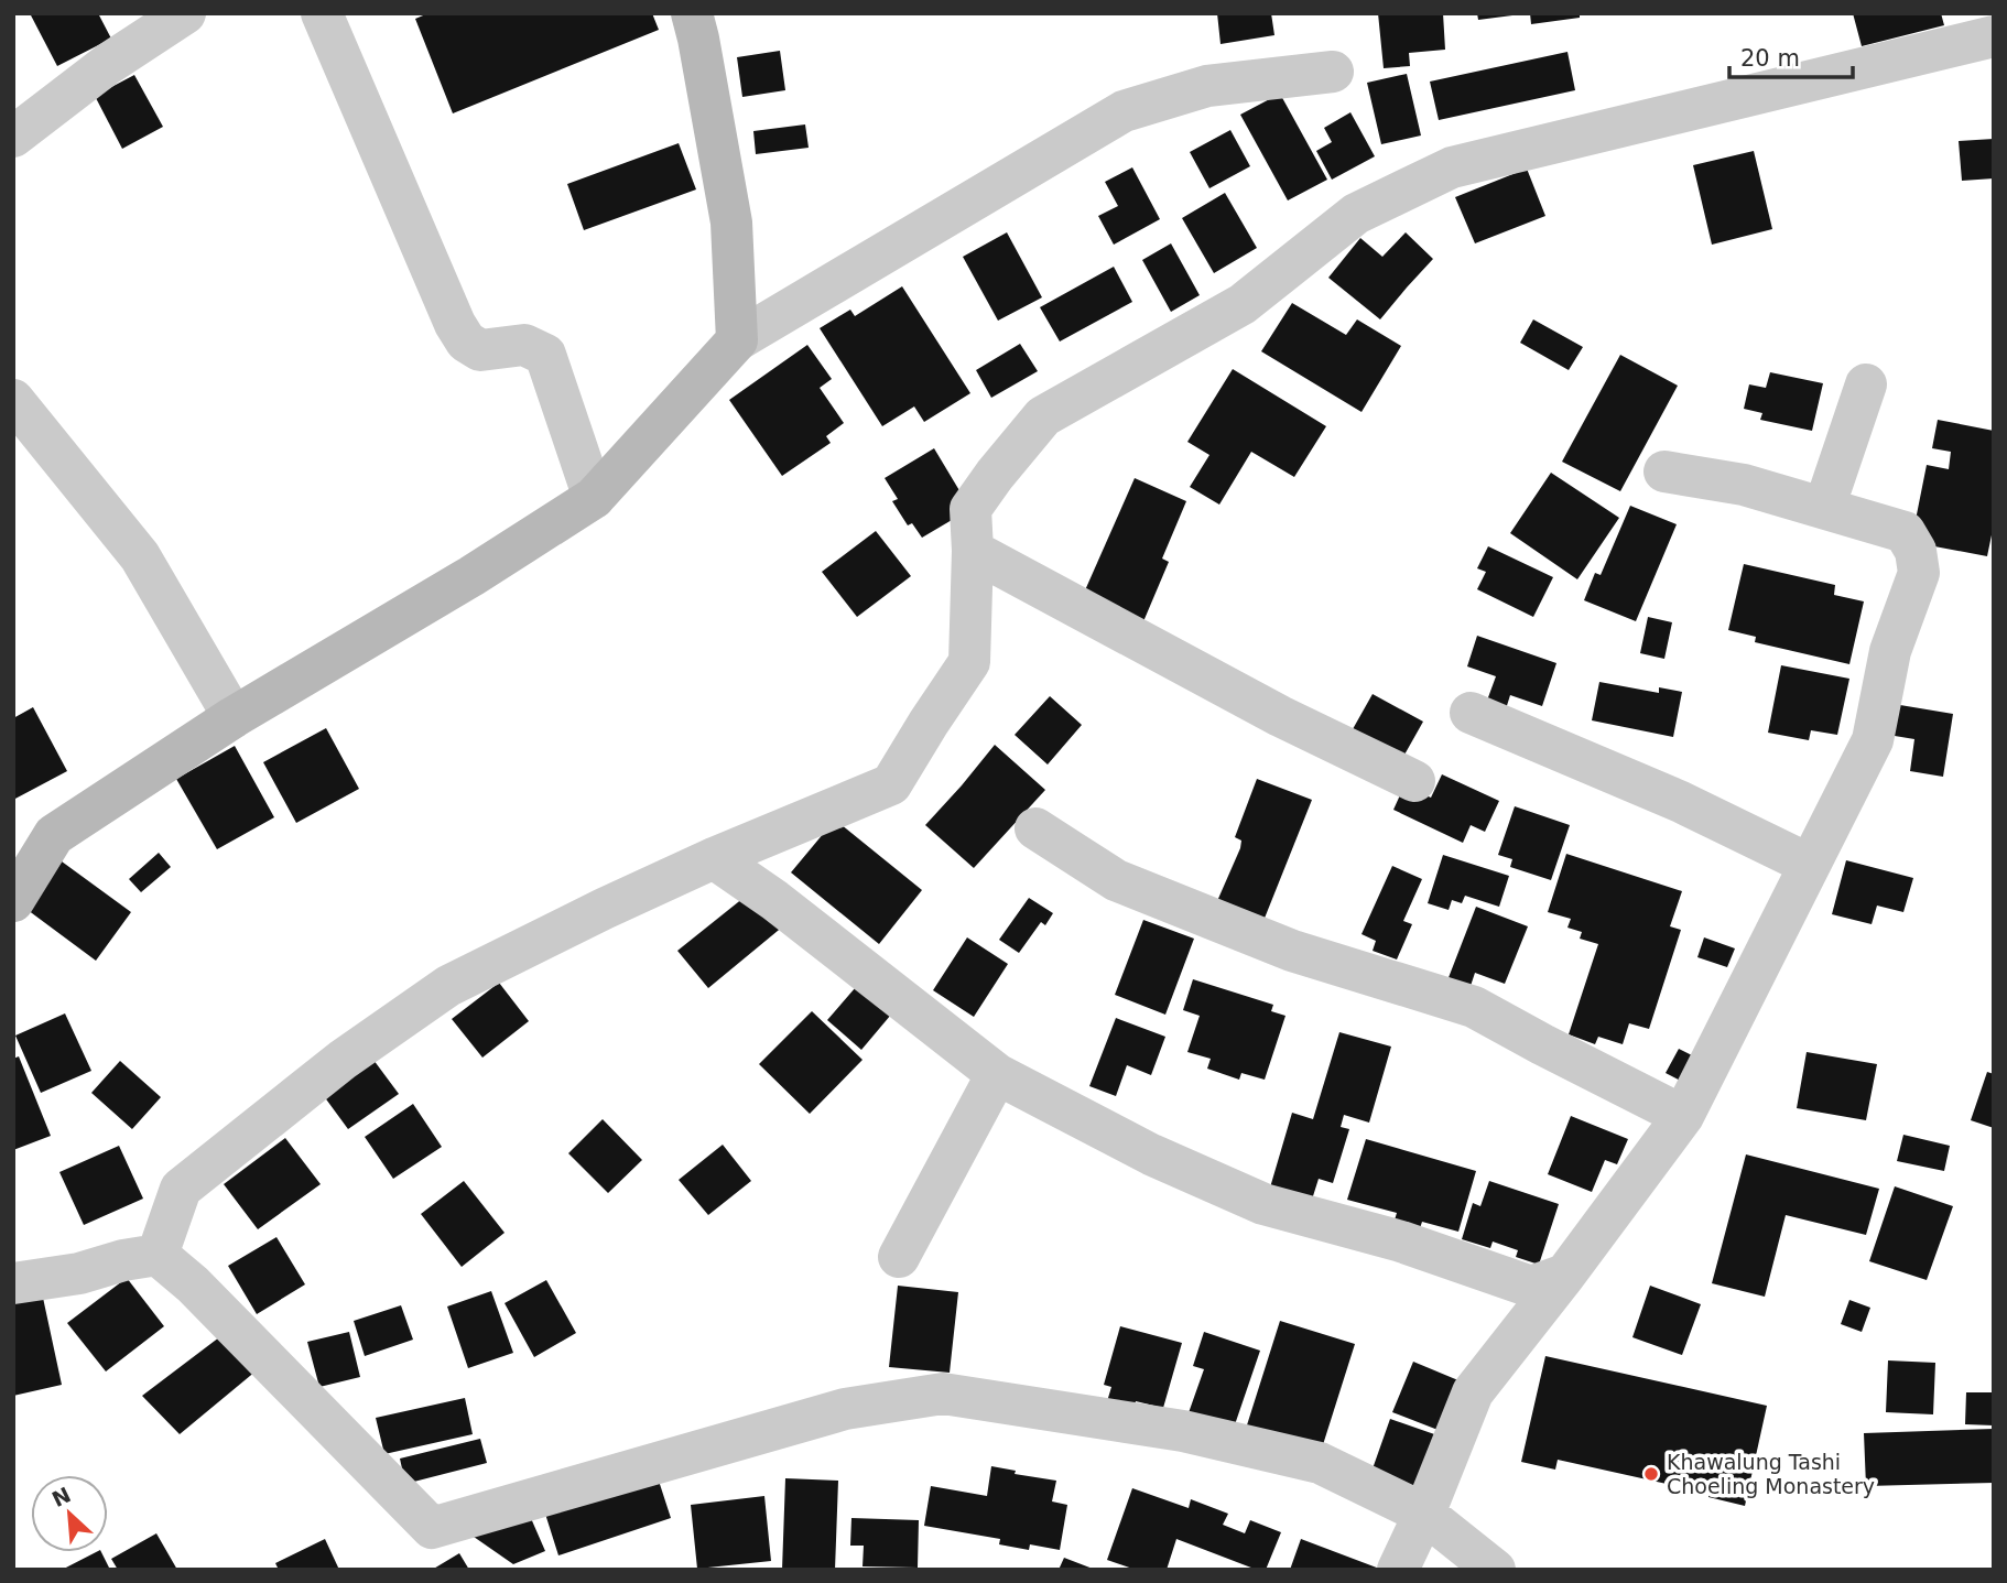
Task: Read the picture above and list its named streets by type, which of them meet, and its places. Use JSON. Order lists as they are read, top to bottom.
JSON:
{
  "places": ["Khawalung Tashi Choeling Monastery"],
  "scale_bar": "20 m",
  "north": "top left"
}
